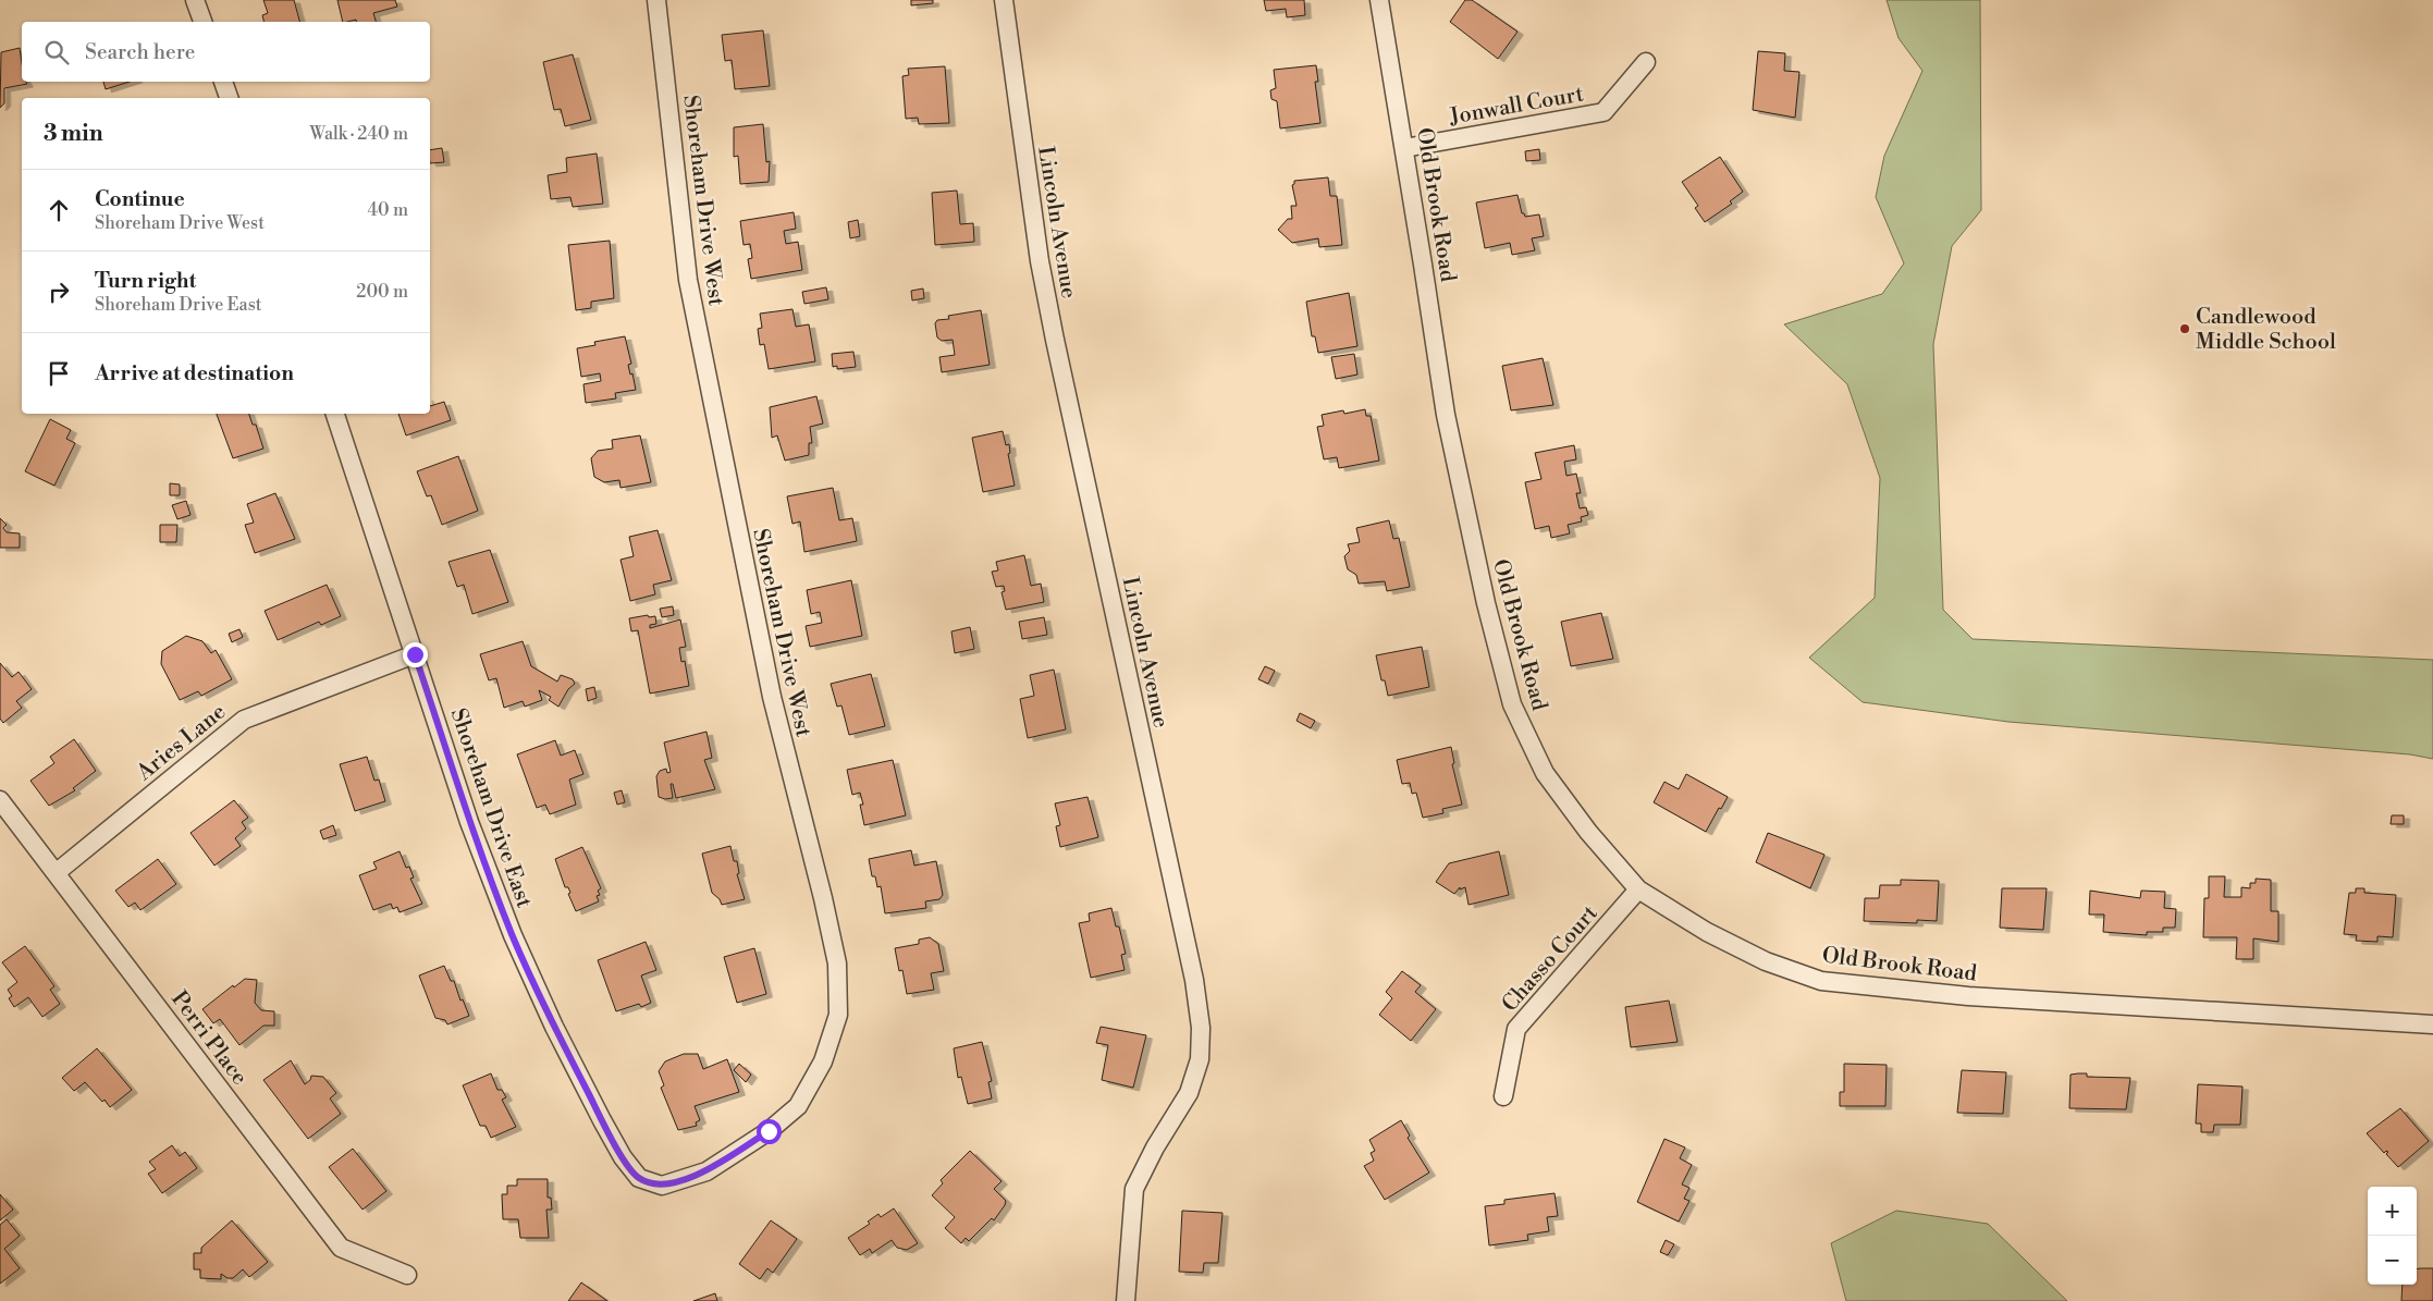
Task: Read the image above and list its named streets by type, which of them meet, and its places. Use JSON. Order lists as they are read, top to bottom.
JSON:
{
  "streets": {
    "street": [
      "Jonwall Court",
      "Shoreham Drive West",
      "Old Brook Road",
      "Lincoln Avenue",
      "Aries Lane",
      "Shoreham Drive East",
      "Chasso Court",
      "Perri Place"
    ]
  },
  "crossings": [
    ["Jonwall Court", "Old Brook Road"],
    ["Shoreham Drive West", "Shoreham Drive East"],
    ["Old Brook Road", "Chasso Court"],
    ["Aries Lane", "Shoreham Drive East"],
    ["Aries Lane", "Perri Place"]
  ],
  "places": ["Candlewood Middle School"],
  "page": {
    "search": "Search here",
    "heading": ["3 min", "Walk · 240 m"],
    "list": [
      ["Continue", "Shoreham Drive West", "40 m"],
      ["Turn right", "Shoreham Drive East", "200 m"],
      "Arrive at destination"
    ],
    "map_buttons": ["+", "−"]
  }
}
